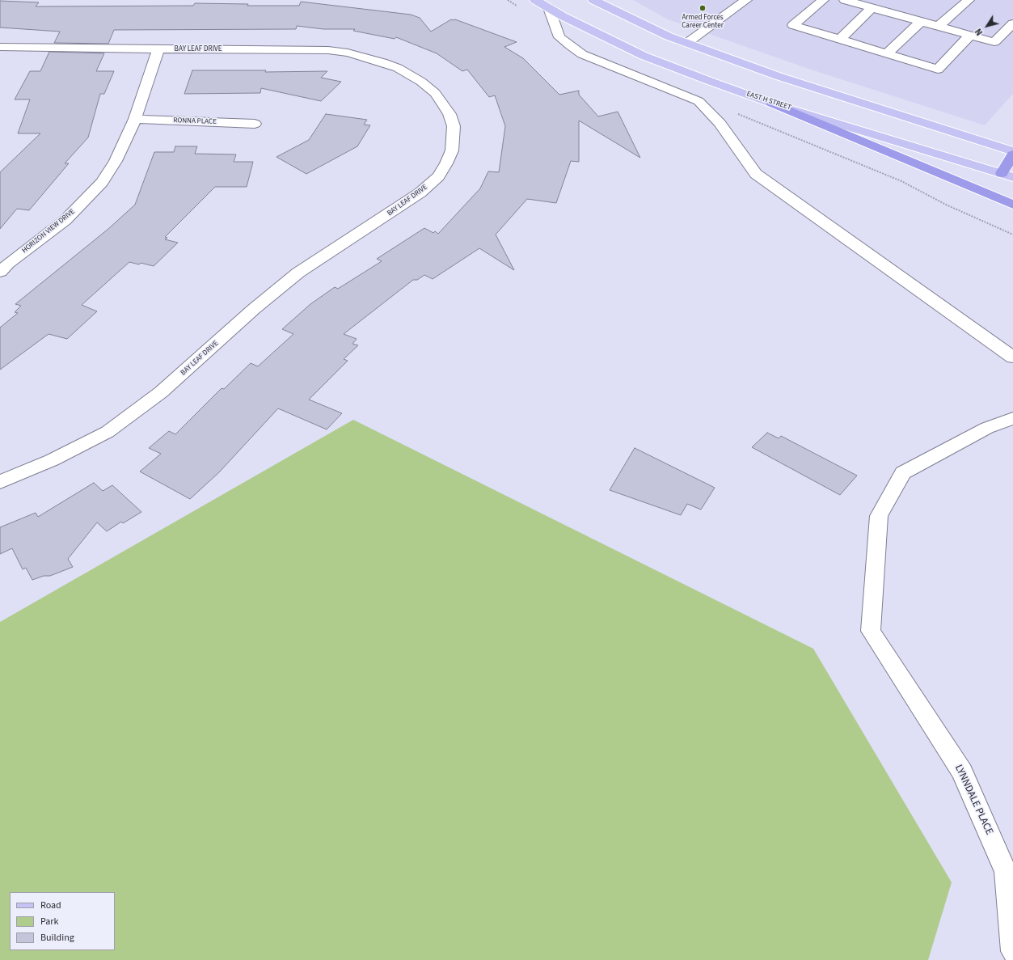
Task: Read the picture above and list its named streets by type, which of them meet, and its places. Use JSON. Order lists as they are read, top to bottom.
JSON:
{
  "streets": {
    "main road": ["EAST H STREET"],
    "street": [
      "BAY LEAF DRIVE",
      "RONNA PLACE",
      "HORIZON VIEW DRIVE",
      "LYNNDALE PLACE"
    ]
  },
  "crossings": [
    ["BAY LEAF DRIVE", "HORIZON VIEW DRIVE"],
    ["RONNA PLACE", "HORIZON VIEW DRIVE"]
  ],
  "places": ["Armed Forces Career Center"],
  "legend": ["Road", "Park", "Building"],
  "north": "bottom left"
}
